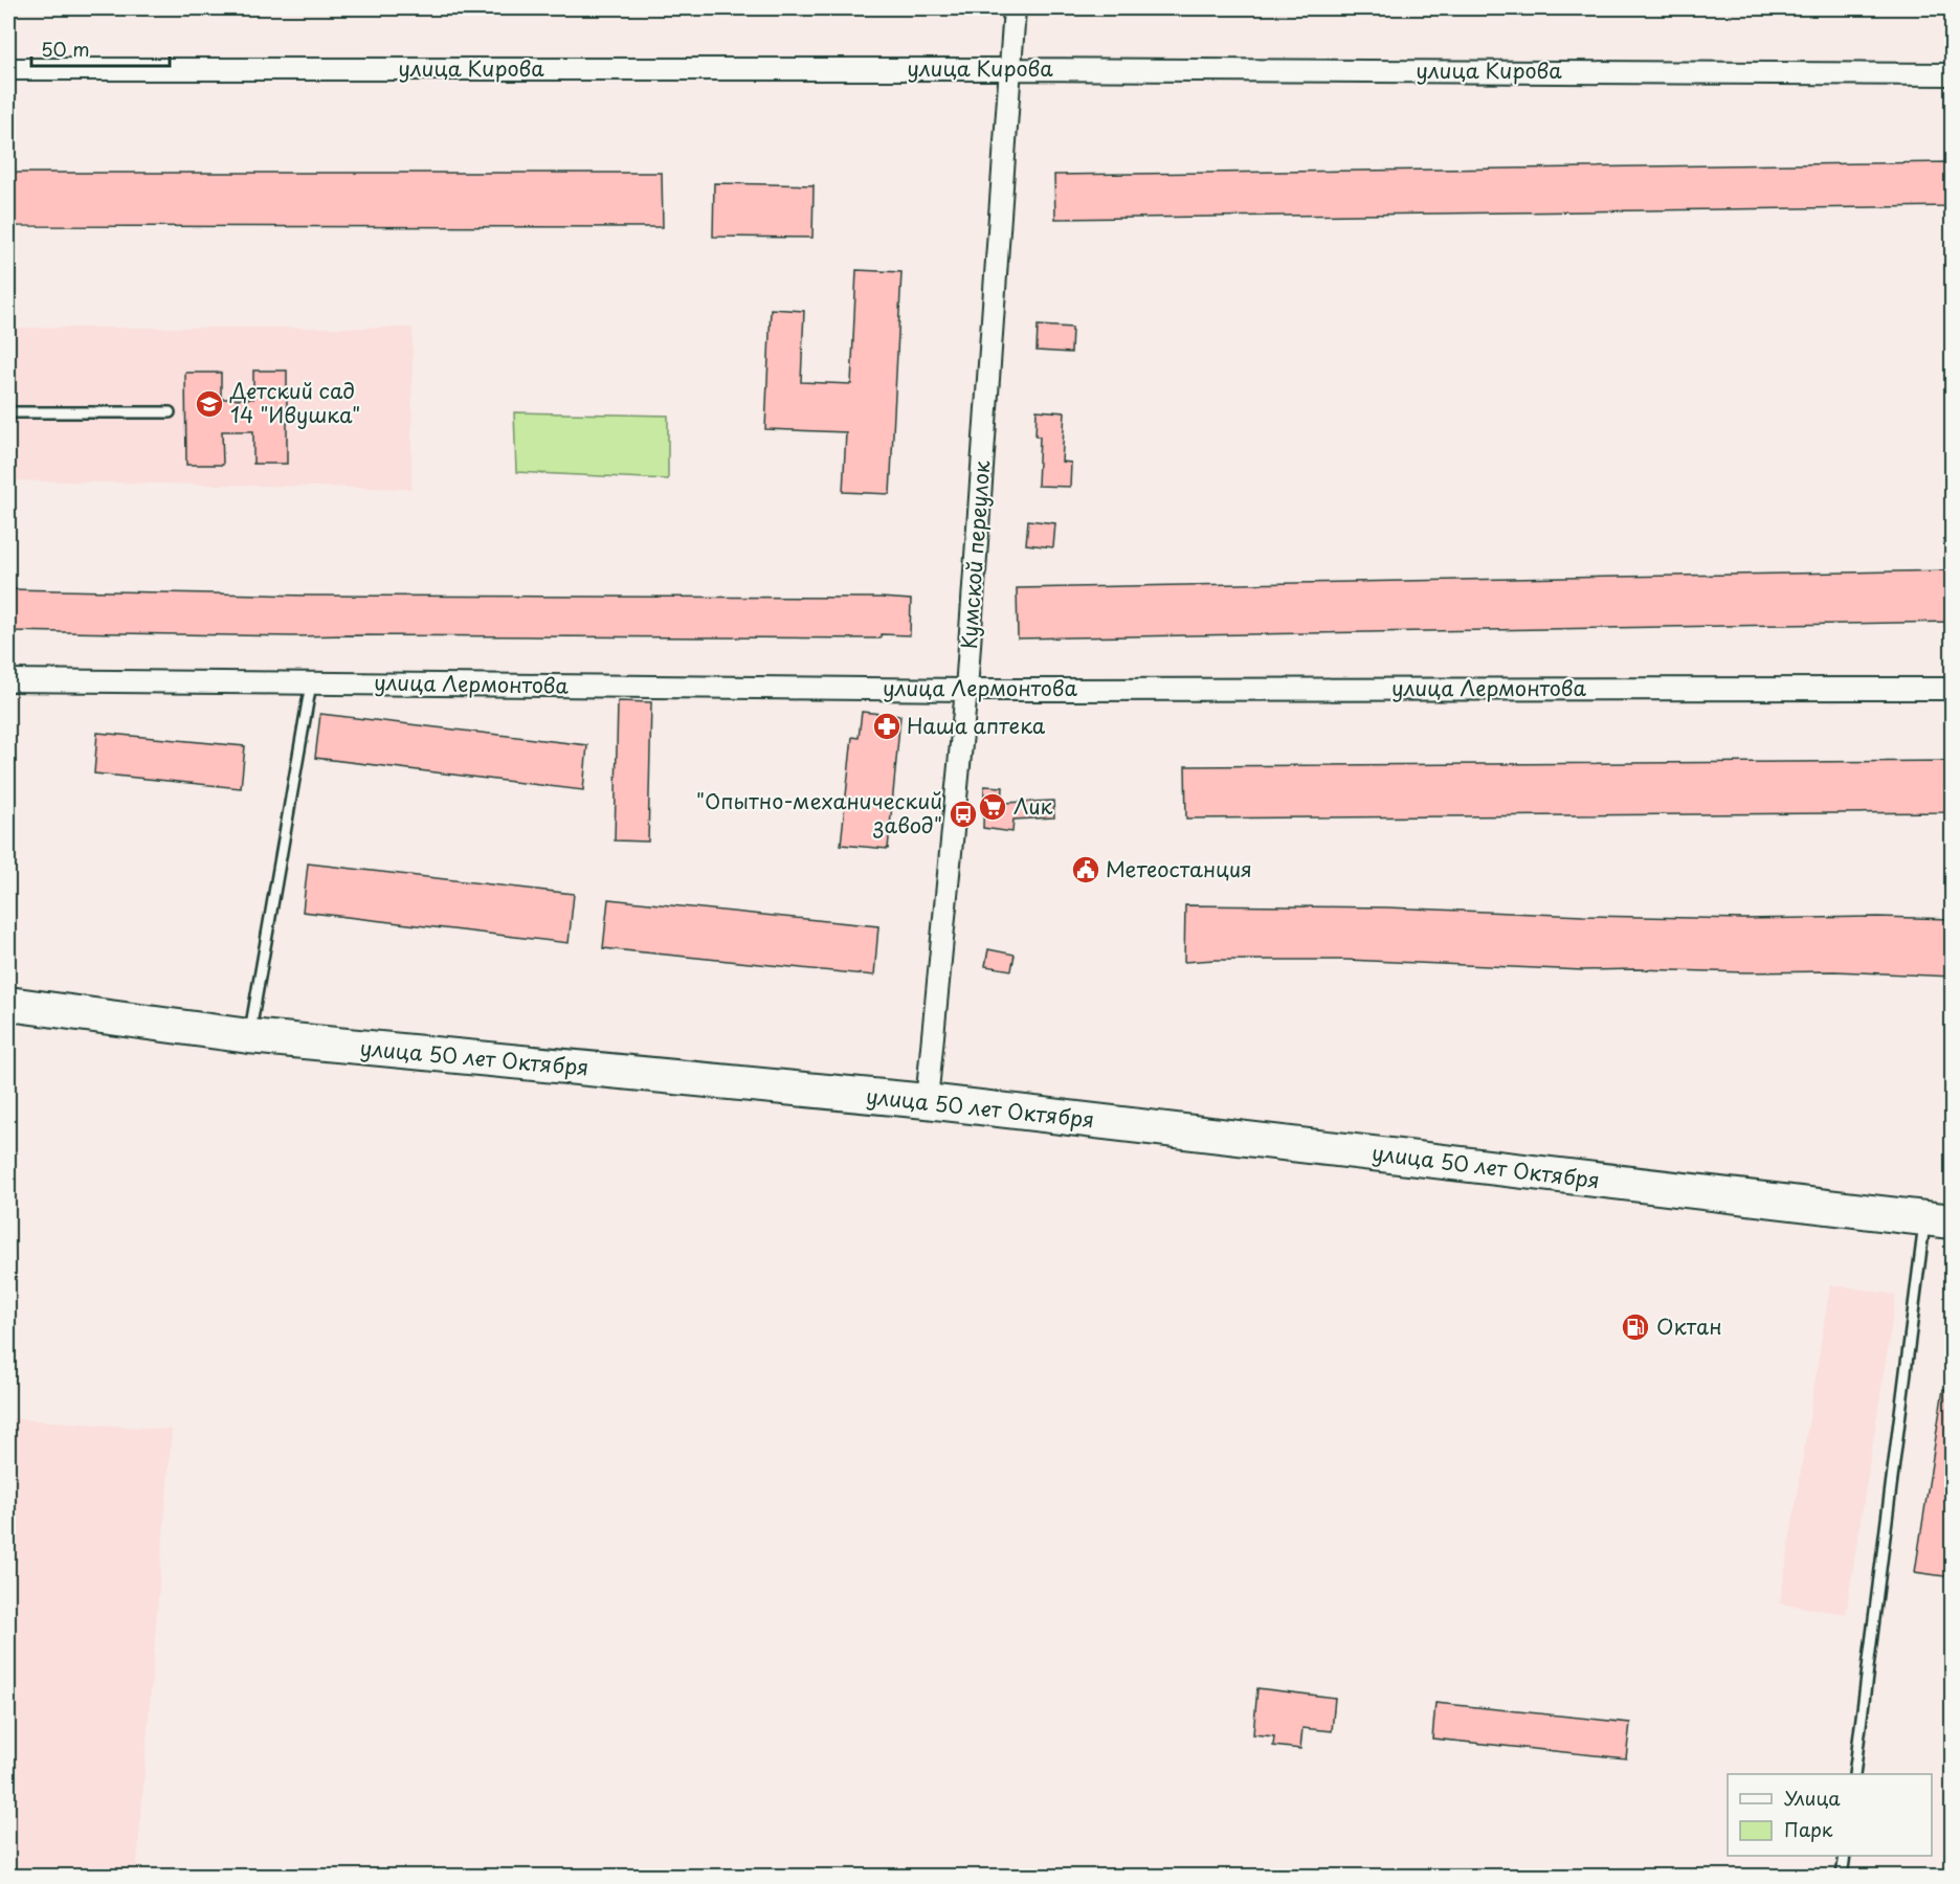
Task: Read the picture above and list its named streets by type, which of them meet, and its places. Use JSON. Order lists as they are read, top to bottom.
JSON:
{
  "streets": {
    "highway": ["улица 50 лет Октября"],
    "street": ["улица Кирова", "Кумской переулок", "улица Лермонтова"]
  },
  "crossings": [
    ["улица Кирова", "Кумской переулок"],
    ["Кумской переулок", "улица Лермонтова"],
    ["Кумской переулок", "улица 50 лет Октября"]
  ],
  "places": {
    "school or university": ["Детский сад 14 \"Ивушка\""],
    "pharmacy": ["Наша аптека"],
    "supermarket": ["Лик"],
    "bus stop": ["\"Опытно-механический завод\""],
    "public building": ["Метеостанция"],
    "fuel station": ["Октан"]
  },
  "legend": ["Улица", "Парк"],
  "scale_bar": "50 m"
}
